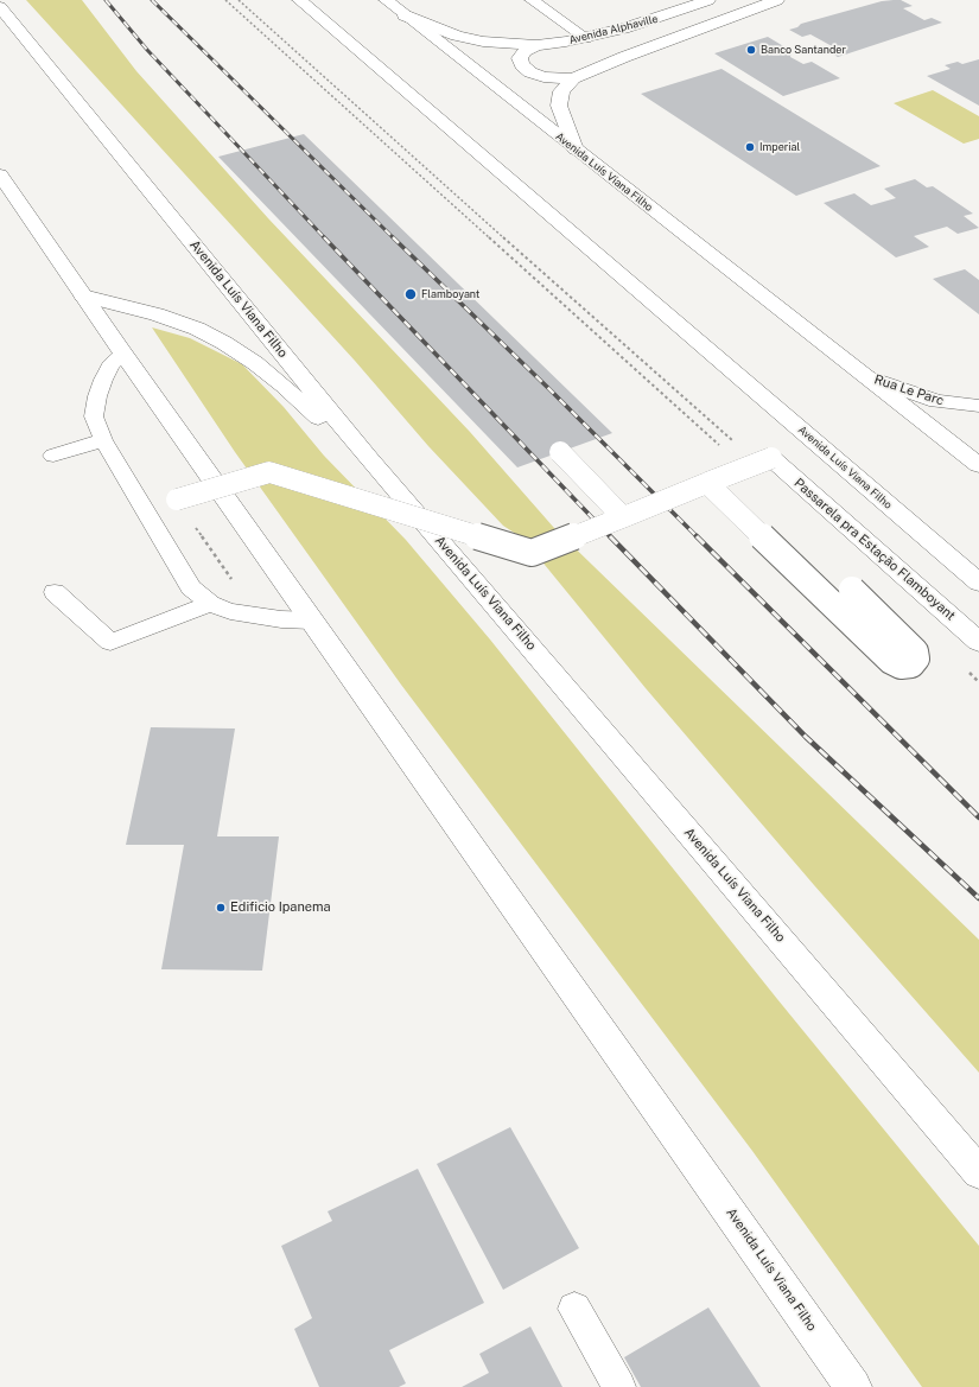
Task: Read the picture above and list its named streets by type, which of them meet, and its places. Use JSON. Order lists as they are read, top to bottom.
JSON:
{
  "streets": {
    "main road": [
      "Avenida Alphaville",
      "Avenida Luís Viana Filho",
      "Rua Le Parc",
      "Passarela pra Estação Flamboyant"
    ]
  },
  "crossings": [
    ["Avenida Alphaville", "Avenida Luís Viana Filho"],
    ["Avenida Luís Viana Filho", "Rua Le Parc"]
  ],
  "places": [
    "Banco Santander",
    "Imperial",
    "Flamboyant",
    "Edificio Ipanema"
  ]
}
